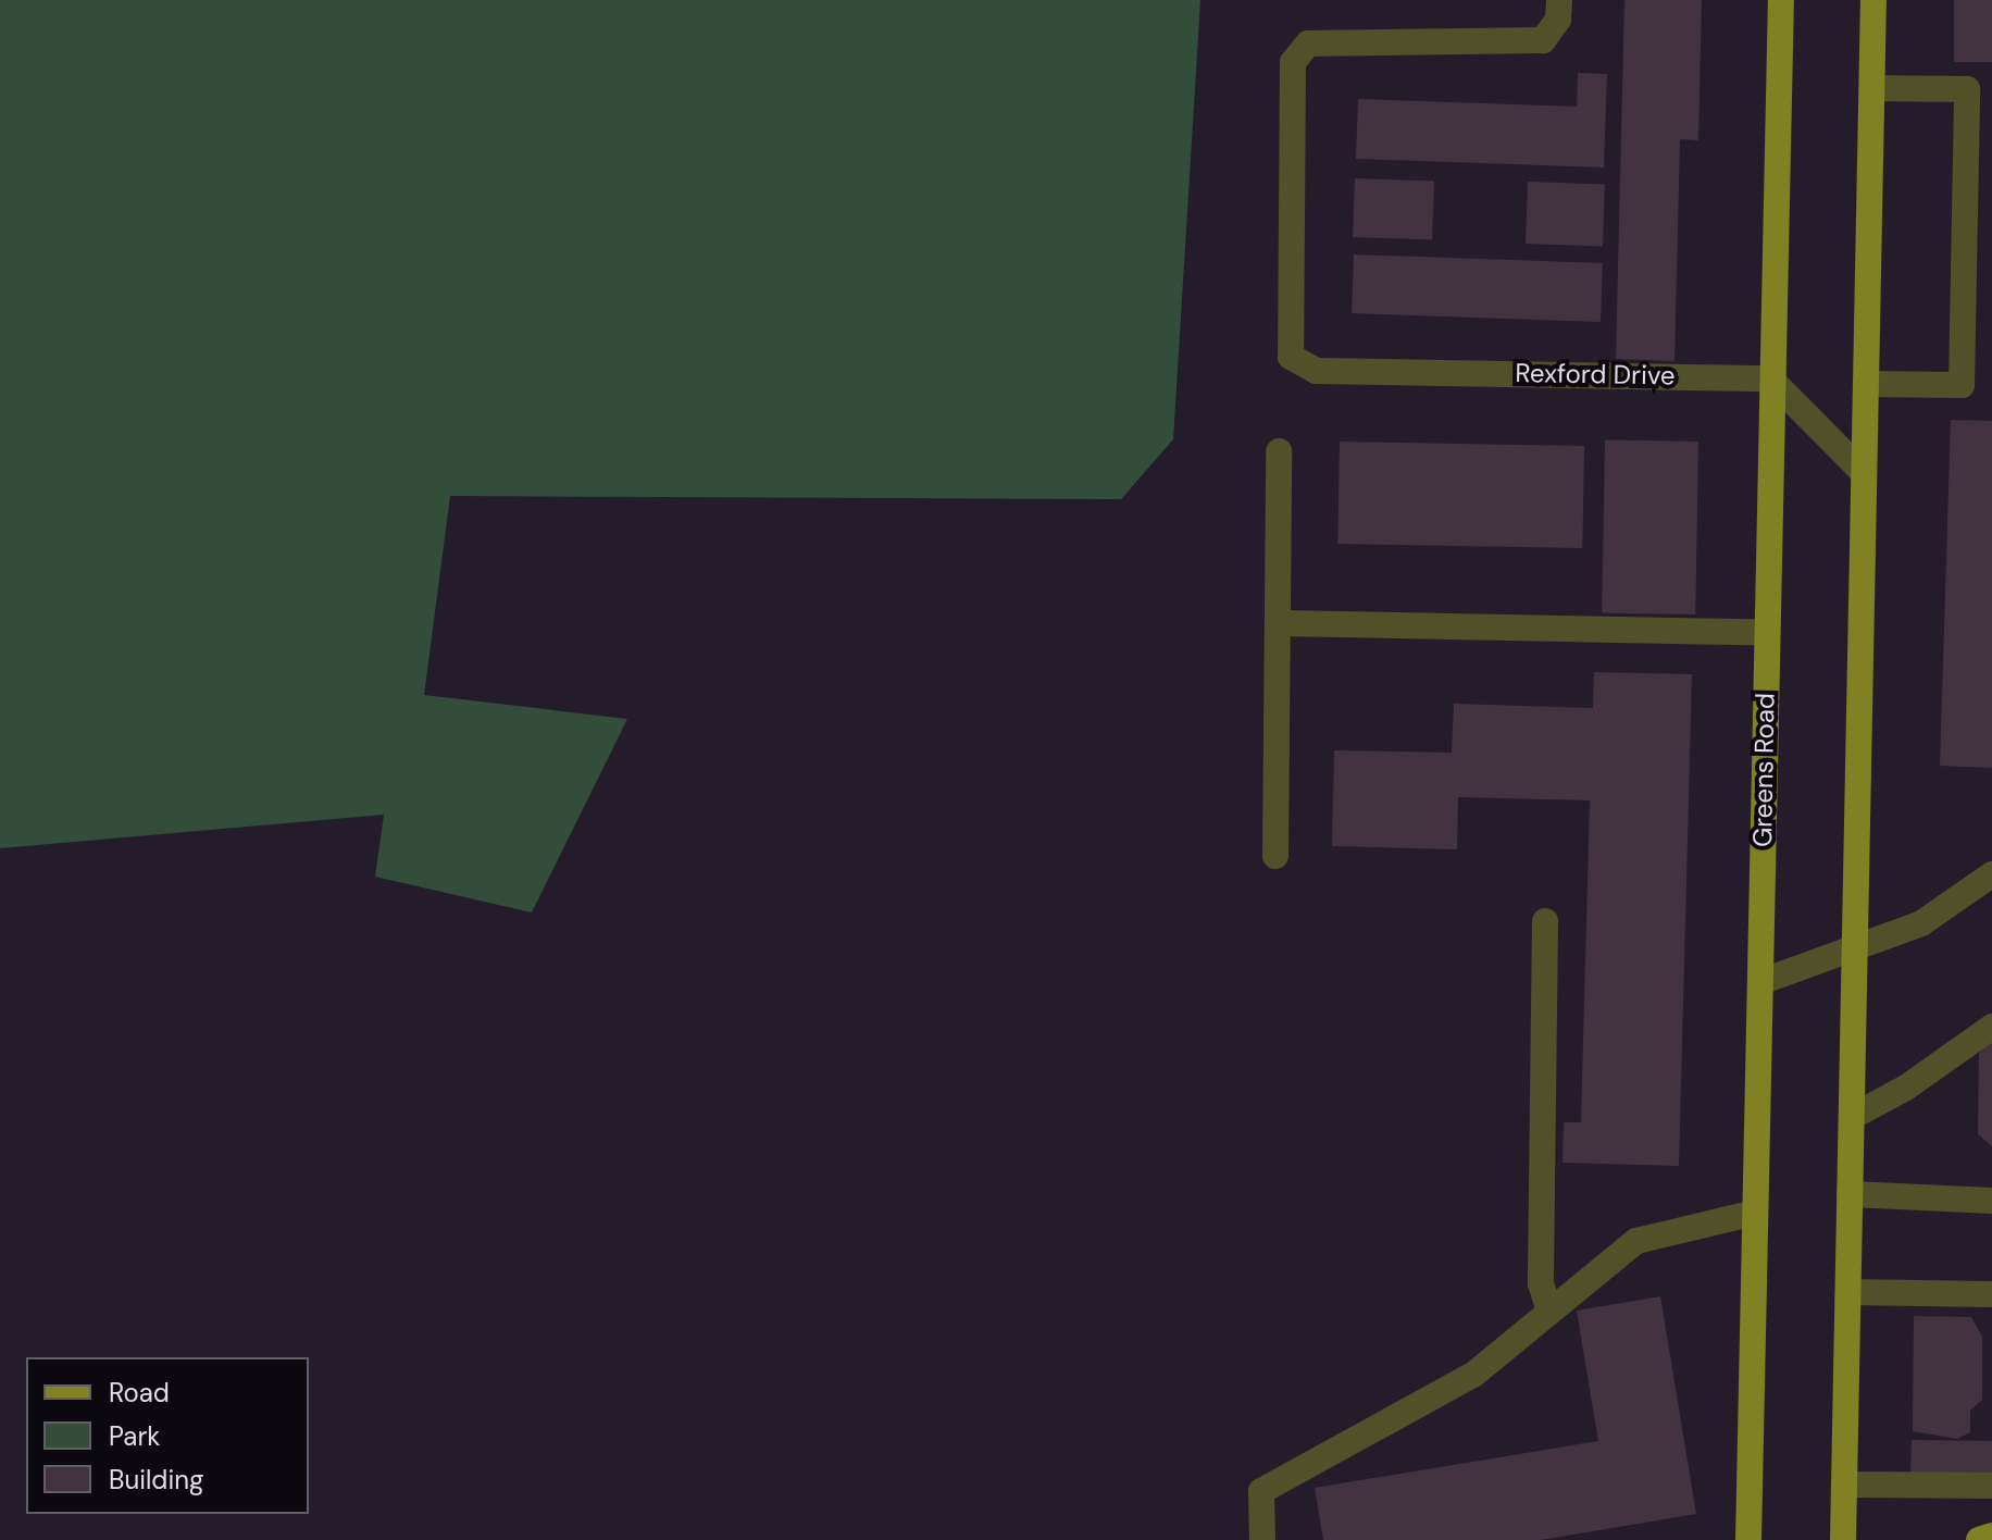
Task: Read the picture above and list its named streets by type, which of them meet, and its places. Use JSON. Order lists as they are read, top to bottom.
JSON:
{
  "streets": {
    "main road": ["Greens Road"],
    "lane": ["Rexford Drive"]
  },
  "crossings": [
    ["Rexford Drive", "Greens Road"]
  ],
  "legend": ["Road", "Park", "Building"]
}
